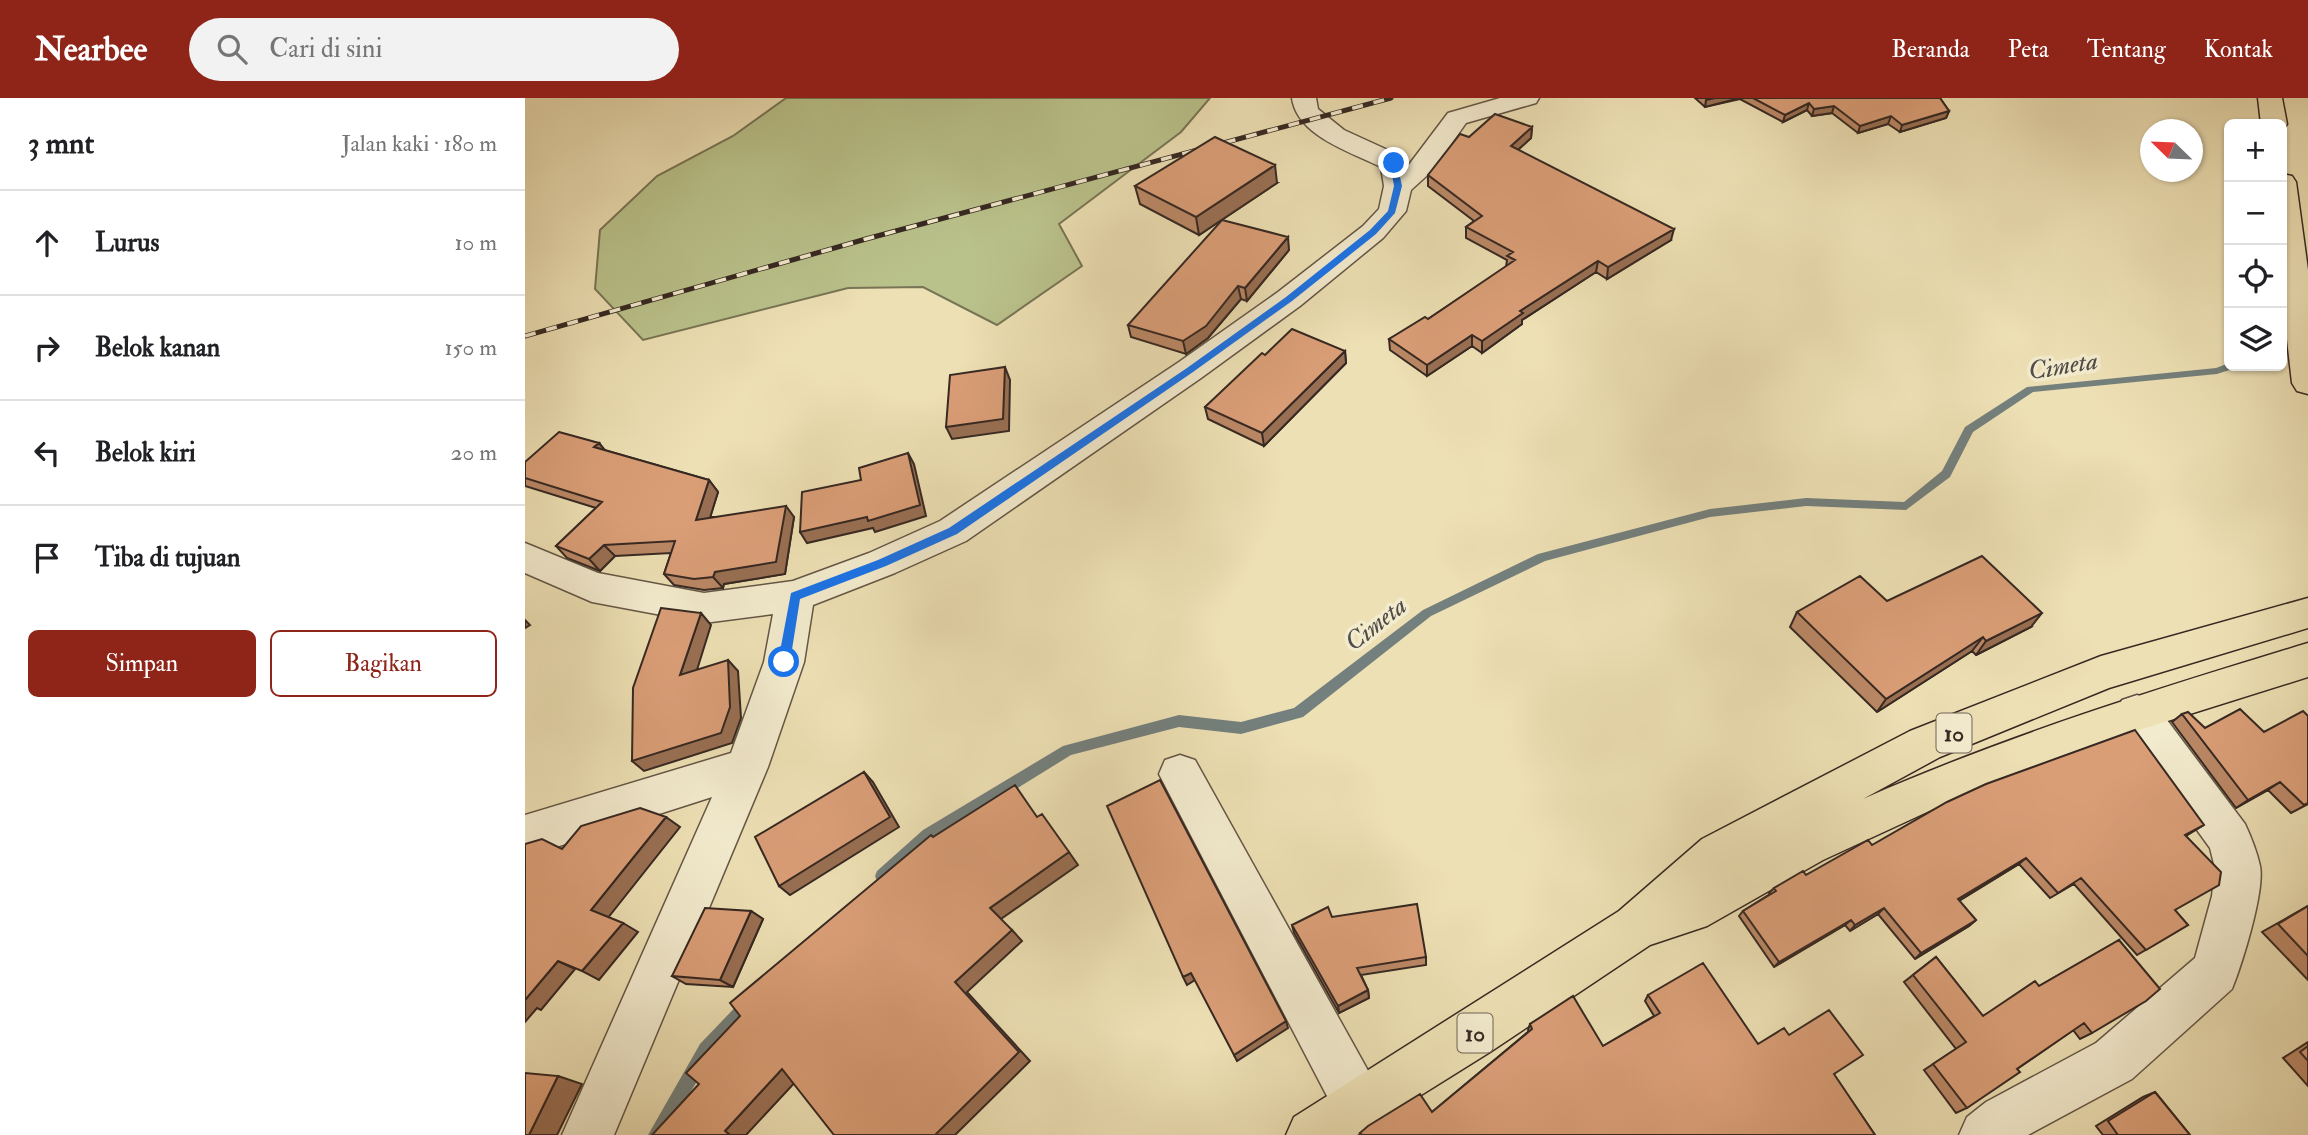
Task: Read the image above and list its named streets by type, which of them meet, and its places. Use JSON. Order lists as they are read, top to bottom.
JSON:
{
  "streets": {
    "highway": ["10"]
  },
  "water": ["Cimeta"],
  "north": "top left",
  "page": {
    "header": "Nearbee",
    "search": "Cari di sini",
    "nav": [
      "Beranda",
      "Peta",
      "Tentang",
      "Kontak"
    ],
    "heading": ["3 mnt", "Jalan kaki · 180 m"],
    "map_buttons": ["+", "−"],
    "list": [
      ["Lurus", "10 m"],
      ["Belok kanan", "150 m"],
      ["Belok kiri", "20 m"],
      "Tiba di tujuan"
    ],
    "buttons": ["Simpan", "Bagikan"]
  }
}
